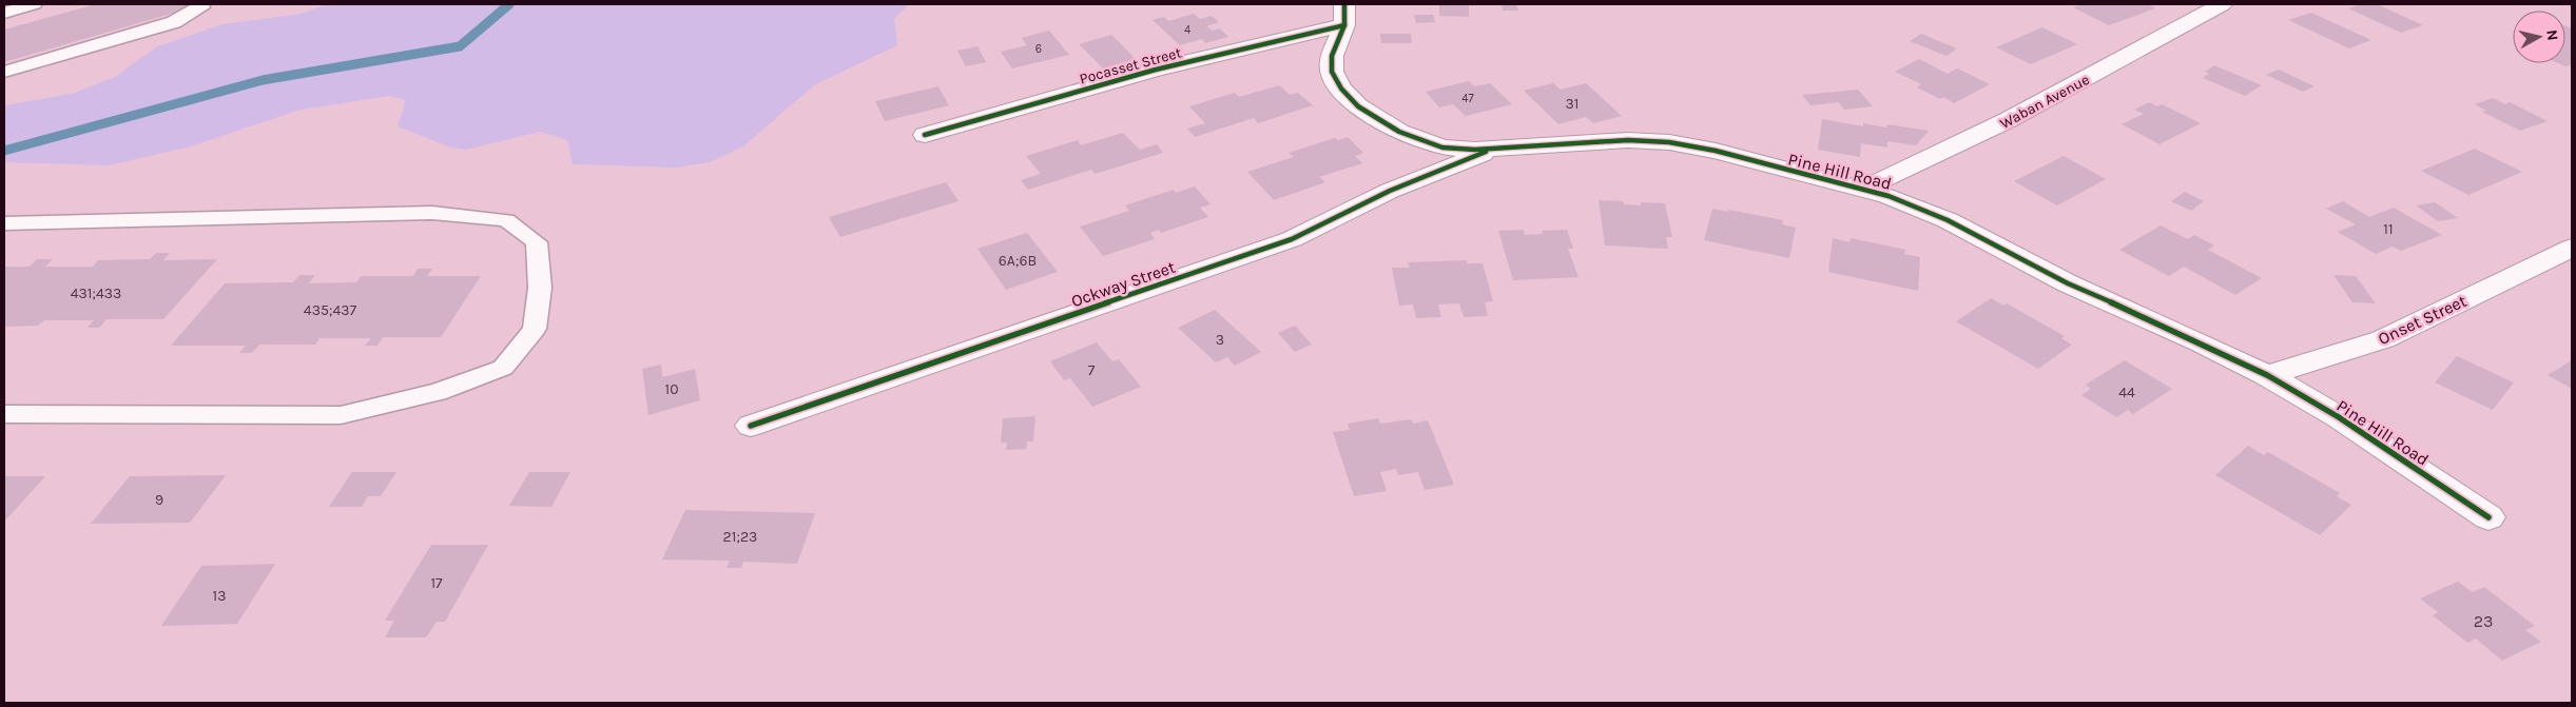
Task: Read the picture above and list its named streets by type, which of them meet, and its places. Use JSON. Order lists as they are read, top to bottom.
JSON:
{
  "streets": {
    "street": [
      "Pocasset Street",
      "Waban Avenue",
      "Pine Hill Road",
      "Ockway Street",
      "Onset Street"
    ]
  },
  "crossings": [
    ["Pocasset Street", "Pine Hill Road"],
    ["Waban Avenue", "Pine Hill Road"],
    ["Pine Hill Road", "Ockway Street"],
    ["Pine Hill Road", "Onset Street"]
  ],
  "house_numbers": [
    "4",
    "6",
    "47",
    "31",
    "11",
    "6A;6B",
    "431;433",
    "435;437",
    "3",
    "7",
    "10",
    "44",
    "9",
    "21;23",
    "17",
    "13",
    "23"
  ],
  "north": "right"
}
